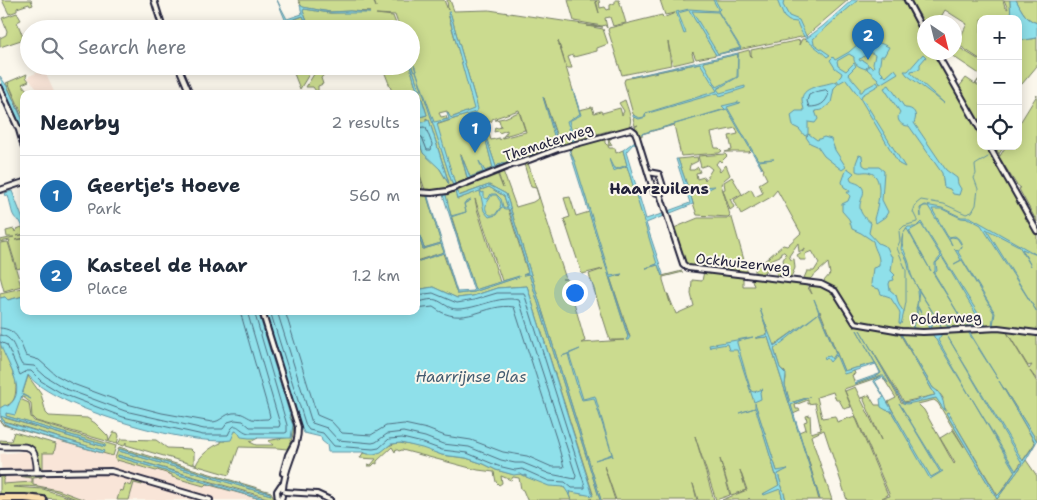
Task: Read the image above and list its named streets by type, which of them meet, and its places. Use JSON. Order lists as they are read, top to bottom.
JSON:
{
  "streets": {
    "street": ["Thematerweg", "Ockhuizerweg", "Polderweg"]
  },
  "crossings": [
    ["Ockhuizerweg", "Polderweg"]
  ],
  "districts": ["Haarzuilens"],
  "water": ["Haarrijnse Plas"],
  "north": "bottom right",
  "page": {
    "map_buttons": ["+", "−"],
    "pins": ["2", "1"],
    "search": "Search here",
    "heading": ["Nearby", "2 results"],
    "list": [
      {
        "mark": "1",
        "name": "Geertje's Hoeve",
        "note": "Park",
        "value": "560 m"
      },
      {
        "mark": "2",
        "name": "Kasteel de Haar",
        "note": "Place",
        "value": "1.2 km"
      }
    ]
  }
}
